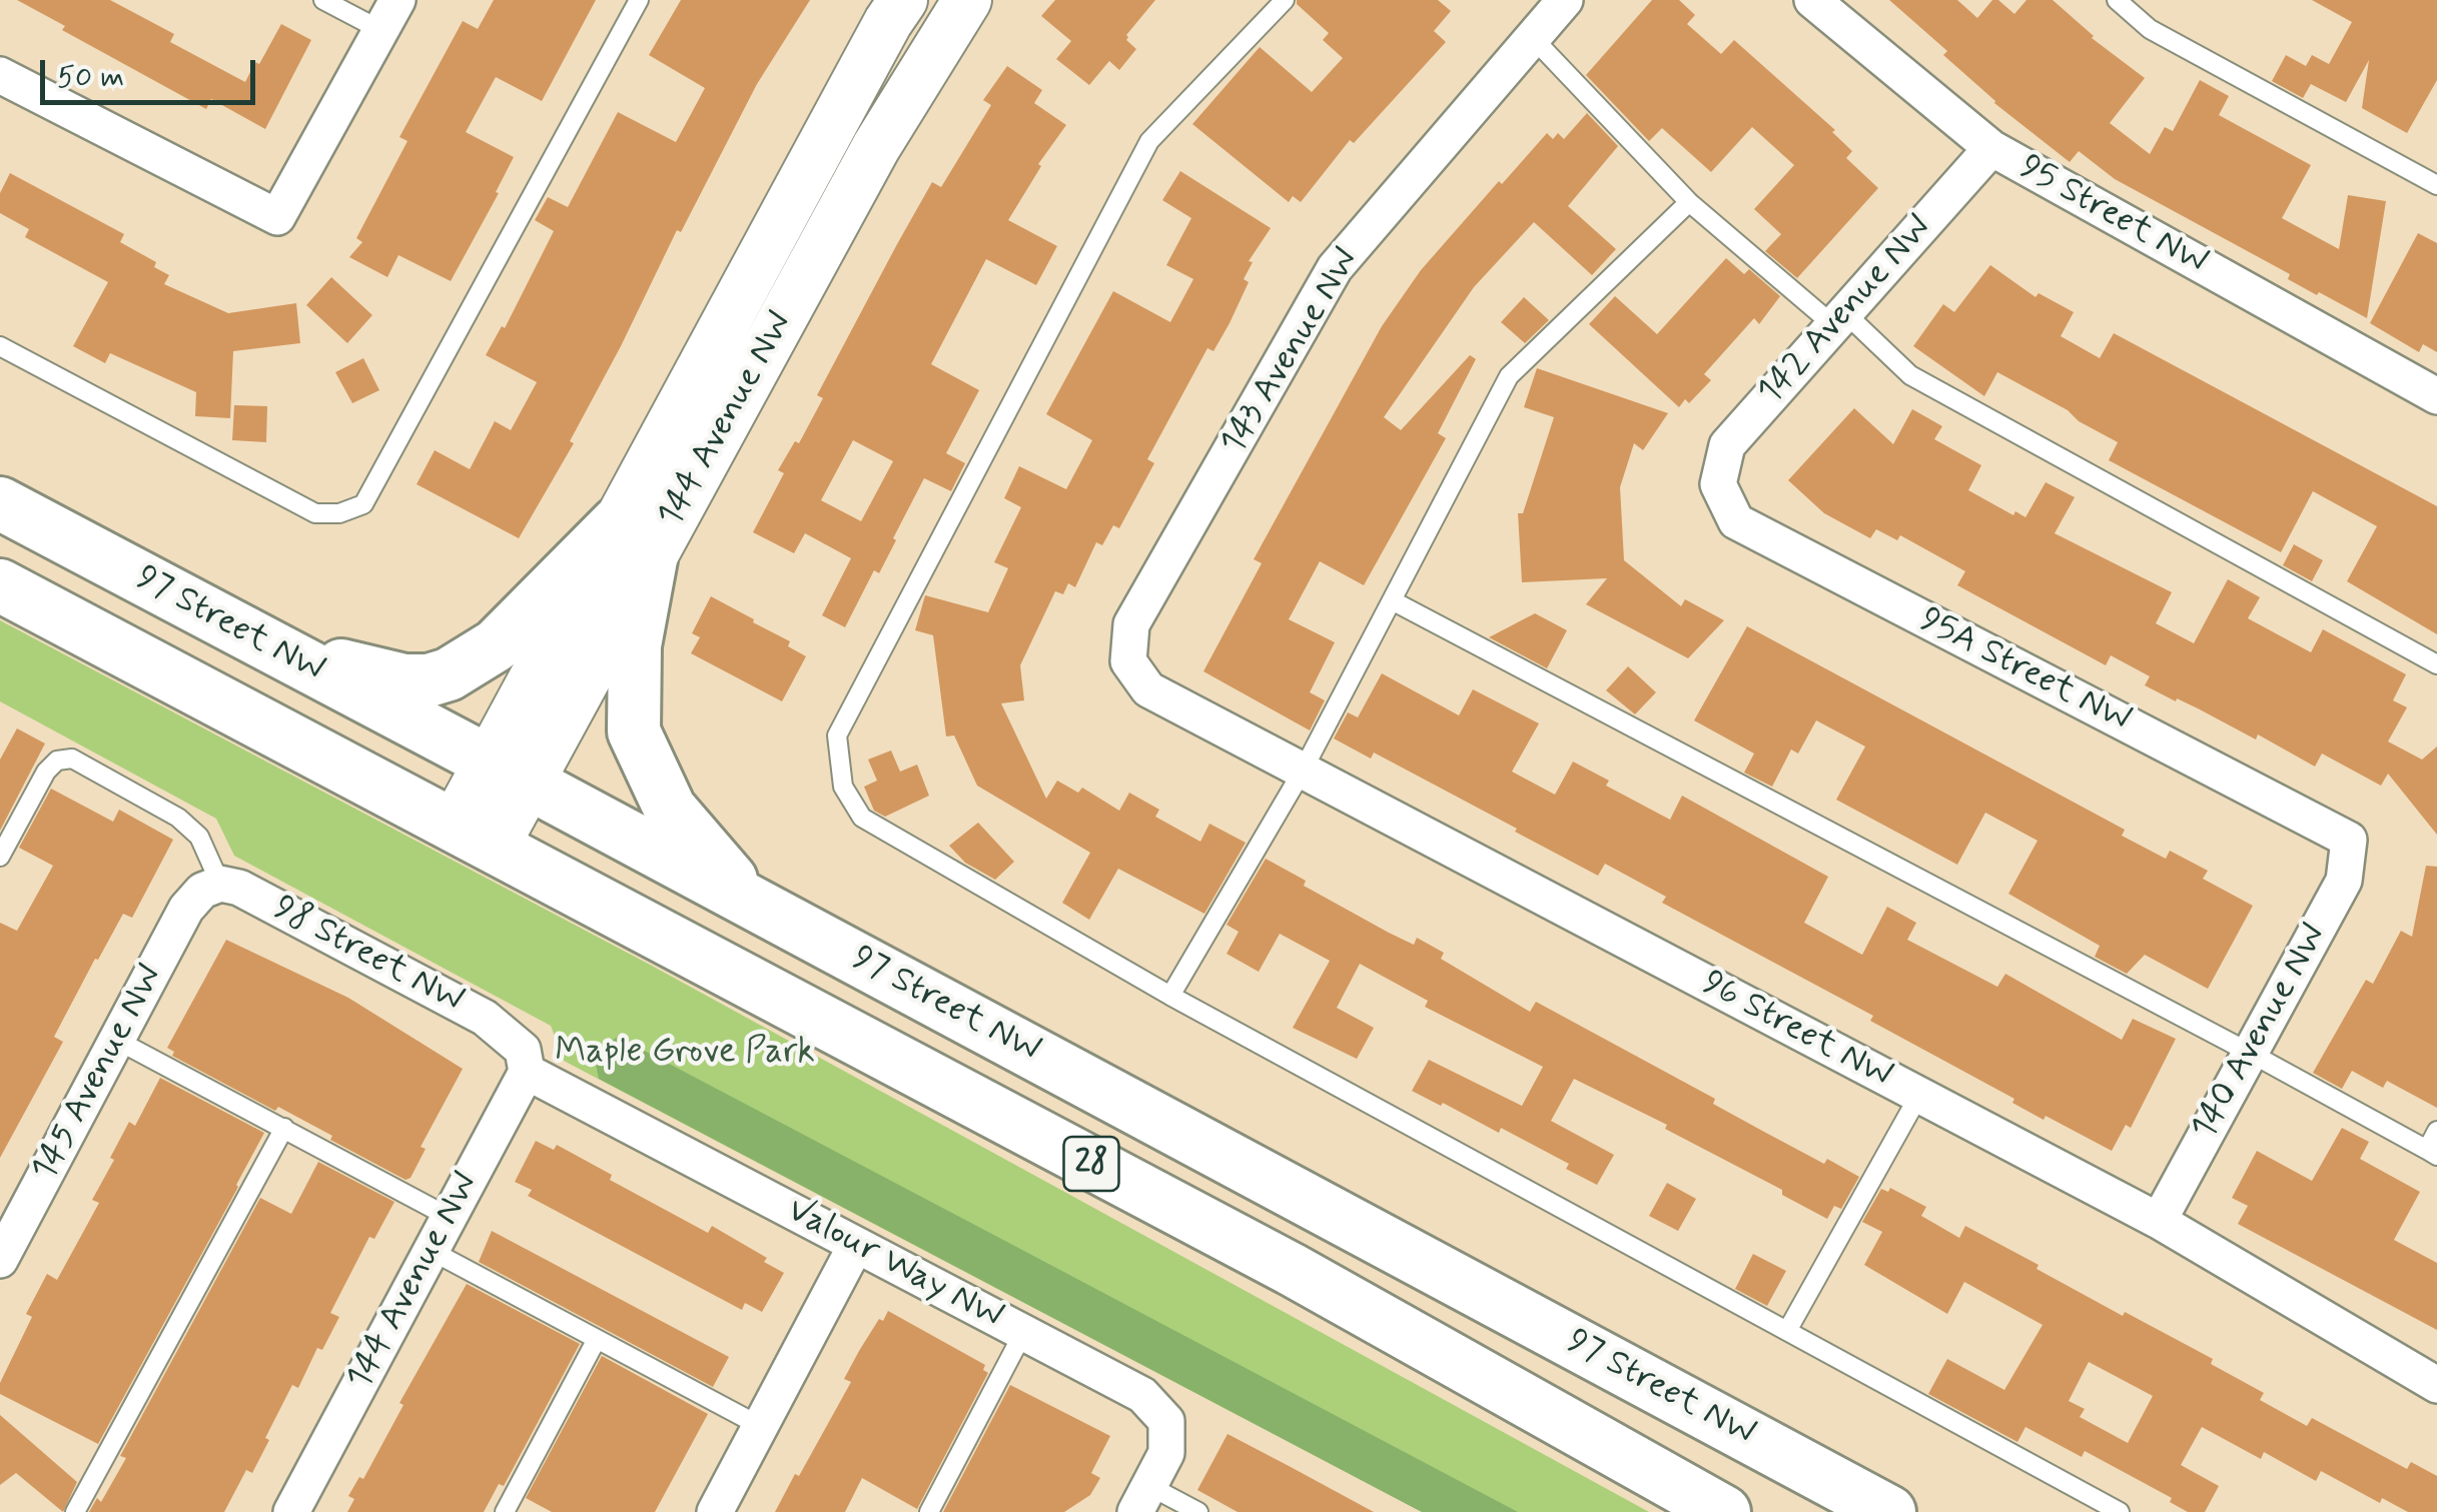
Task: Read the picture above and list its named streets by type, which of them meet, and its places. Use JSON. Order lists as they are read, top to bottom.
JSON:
{
  "streets": {
    "main road": ["97 Street NW", "28"],
    "street": [
      "95 Street NW",
      "142 Avenue NW",
      "143 Avenue NW",
      "144 Avenue NW",
      "95A Street NW",
      "98 Street NW",
      "96 Street NW",
      "140 Avenue NW",
      "145 Avenue NW",
      "Valour Way NW"
    ]
  },
  "crossings": [
    ["95 Street NW", "142 Avenue NW"],
    ["142 Avenue NW", "95A Street NW"],
    ["143 Avenue NW", "96 Street NW"],
    ["144 Avenue NW", "97 Street NW"],
    ["144 Avenue NW", "98 Street NW"],
    ["144 Avenue NW", "Valour Way NW"],
    ["95A Street NW", "140 Avenue NW"],
    ["98 Street NW", "145 Avenue NW"],
    ["98 Street NW", "Valour Way NW"],
    ["96 Street NW", "140 Avenue NW"]
  ],
  "parks": ["Maple Grove Park"],
  "scale_bar": "50 m"
}
